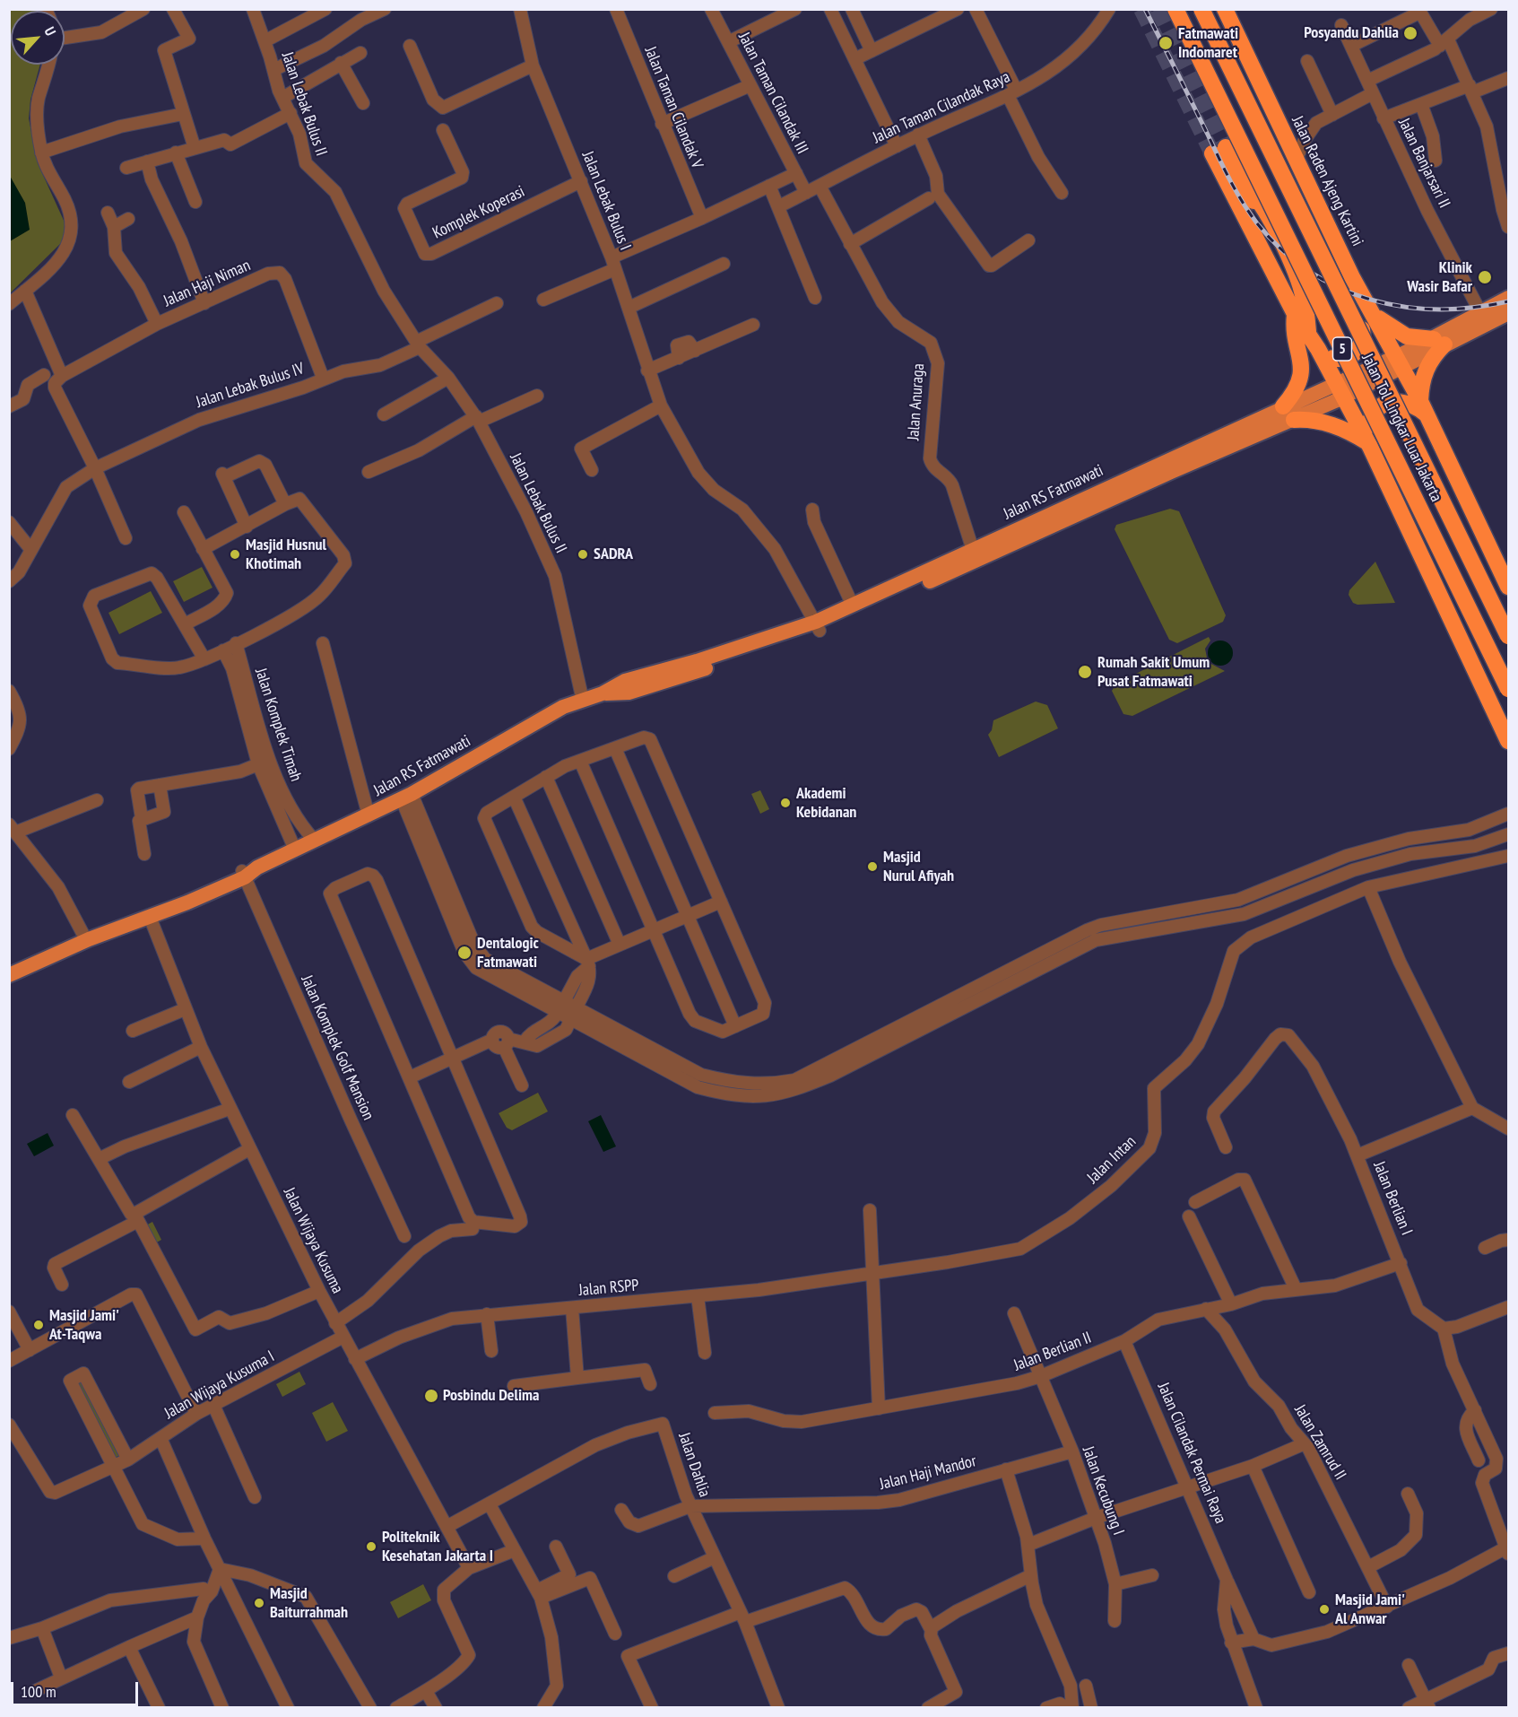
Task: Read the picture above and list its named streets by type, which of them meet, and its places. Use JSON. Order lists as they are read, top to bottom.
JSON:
{
  "streets": {
    "highway": ["Jalan Raden Ajeng Kartini", "5", "Jalan Tol Lingkar Luar Jakarta"],
    "main road": ["Jalan RS Fatmawati"],
    "street": [
      "Jalan Taman Cilandak III",
      "Jalan Lebak Bulus II",
      "Jalan Taman Cilandak V",
      "Jalan Taman Cilandak Raya",
      "Jalan Banjarsari II",
      "Jalan Lebak Bulus I",
      "Komplek Koperasi",
      "Jalan Haji Niman",
      "Jalan Lebak Bulus IV",
      "Jalan Anuraga",
      "Jalan Komplek Timah",
      "Jalan Komplek Golf Mansion",
      "Jalan Intan",
      "Jalan Berlian I",
      "Jalan Wijaya Kusuma",
      "Jalan RSPP",
      "Jalan Berlian II",
      "Jalan Wijaya Kusuma I",
      "Jalan Zamrud II",
      "Jalan Cilandak Permai Raya",
      "Jalan Dahlia",
      "Jalan Haji Mandor",
      "Jalan Kecubung I"
    ]
  },
  "crossings": [
    ["Jalan Taman Cilandak III", "Jalan Taman Cilandak Raya"],
    ["Jalan Lebak Bulus II", "Jalan Lebak Bulus IV"],
    ["Jalan Lebak Bulus II", "Jalan RS Fatmawati"],
    ["Jalan Taman Cilandak Raya", "Jalan Anuraga"],
    ["Jalan Banjarsari II", "Jalan RS Fatmawati"],
    ["Jalan Raden Ajeng Kartini", "Jalan RS Fatmawati"],
    ["Jalan Lebak Bulus I", "Komplek Koperasi"],
    ["Jalan Lebak Bulus I", "Jalan RS Fatmawati"],
    ["Jalan Haji Niman", "Jalan Lebak Bulus IV"],
    ["Jalan Anuraga", "Jalan RS Fatmawati"],
    ["Jalan RS Fatmawati", "Jalan Komplek Timah"],
    ["Jalan RS Fatmawati", "Jalan Komplek Golf Mansion"],
    ["Jalan RS Fatmawati", "Jalan Wijaya Kusuma"],
    ["Jalan Intan", "Jalan RSPP"],
    ["Jalan Berlian I", "Jalan Berlian II"],
    ["Jalan Wijaya Kusuma", "Jalan RSPP"],
    ["Jalan Wijaya Kusuma", "Jalan Wijaya Kusuma I"],
    ["Jalan Wijaya Kusuma", "Jalan Dahlia"],
    ["Jalan Berlian II", "Jalan Zamrud II"],
    ["Jalan Berlian II", "Jalan Cilandak Permai Raya"],
    ["Jalan Berlian II", "Jalan Kecubung I"],
    ["Jalan Dahlia", "Jalan Haji Mandor"],
    ["Jalan Haji Mandor", "Jalan Kecubung I"]
  ],
  "places": [
    "Posyandu Dahlia",
    "Fatmawati Indomaret",
    "Klinik Wasir Bafar",
    "Masjid Husnul Khotimah",
    "SADRA",
    "Rumah Sakit Umum Pusat Fatmawati",
    "Akademi Kebidanan",
    "Masjid Nurul Afiyah",
    "Dentalogic Fatmawati",
    "Masjid Jami' At-Taqwa",
    "Posbindu Delima",
    "Politeknik Kesehatan Jakarta I",
    "Masjid Baiturrahmah",
    "Masjid Jami' Al Anwar"
  ],
  "scale_bar": "100 m",
  "north": "top right"
}
